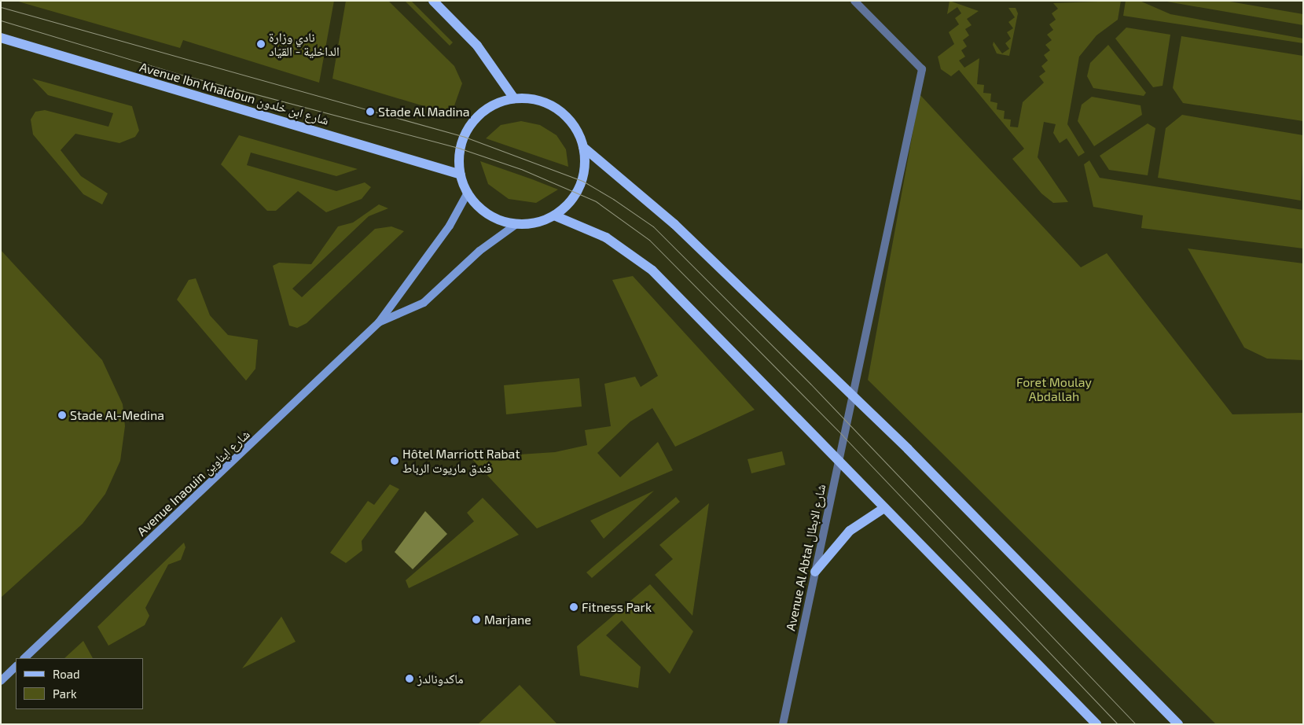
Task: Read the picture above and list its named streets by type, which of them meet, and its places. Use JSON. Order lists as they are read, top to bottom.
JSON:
{
  "streets": {
    "main road": ["Avenue Ibn Khaldoun شارع ابن خلدون", "Avenue Inaouin شارع ايناوين"],
    "street": ["Avenue Al Abtal شارع الابطال"]
  },
  "crossings": [
    ["Avenue Ibn Khaldoun شارع ابن خلدون", "Avenue Inaouin شارع ايناوين"]
  ],
  "parks": ["Foret Moulay Abdallah"],
  "places": [
    "نادي وزارة الداخلية - القيّاد",
    "Stade Al Madina",
    "Stade Al-Medina",
    "Hôtel Marriott Rabat فندق ماريوت الرباط",
    "Fitness Park",
    "Marjane",
    "ماكدونالدز"
  ],
  "legend": ["Road", "Park"]
}
